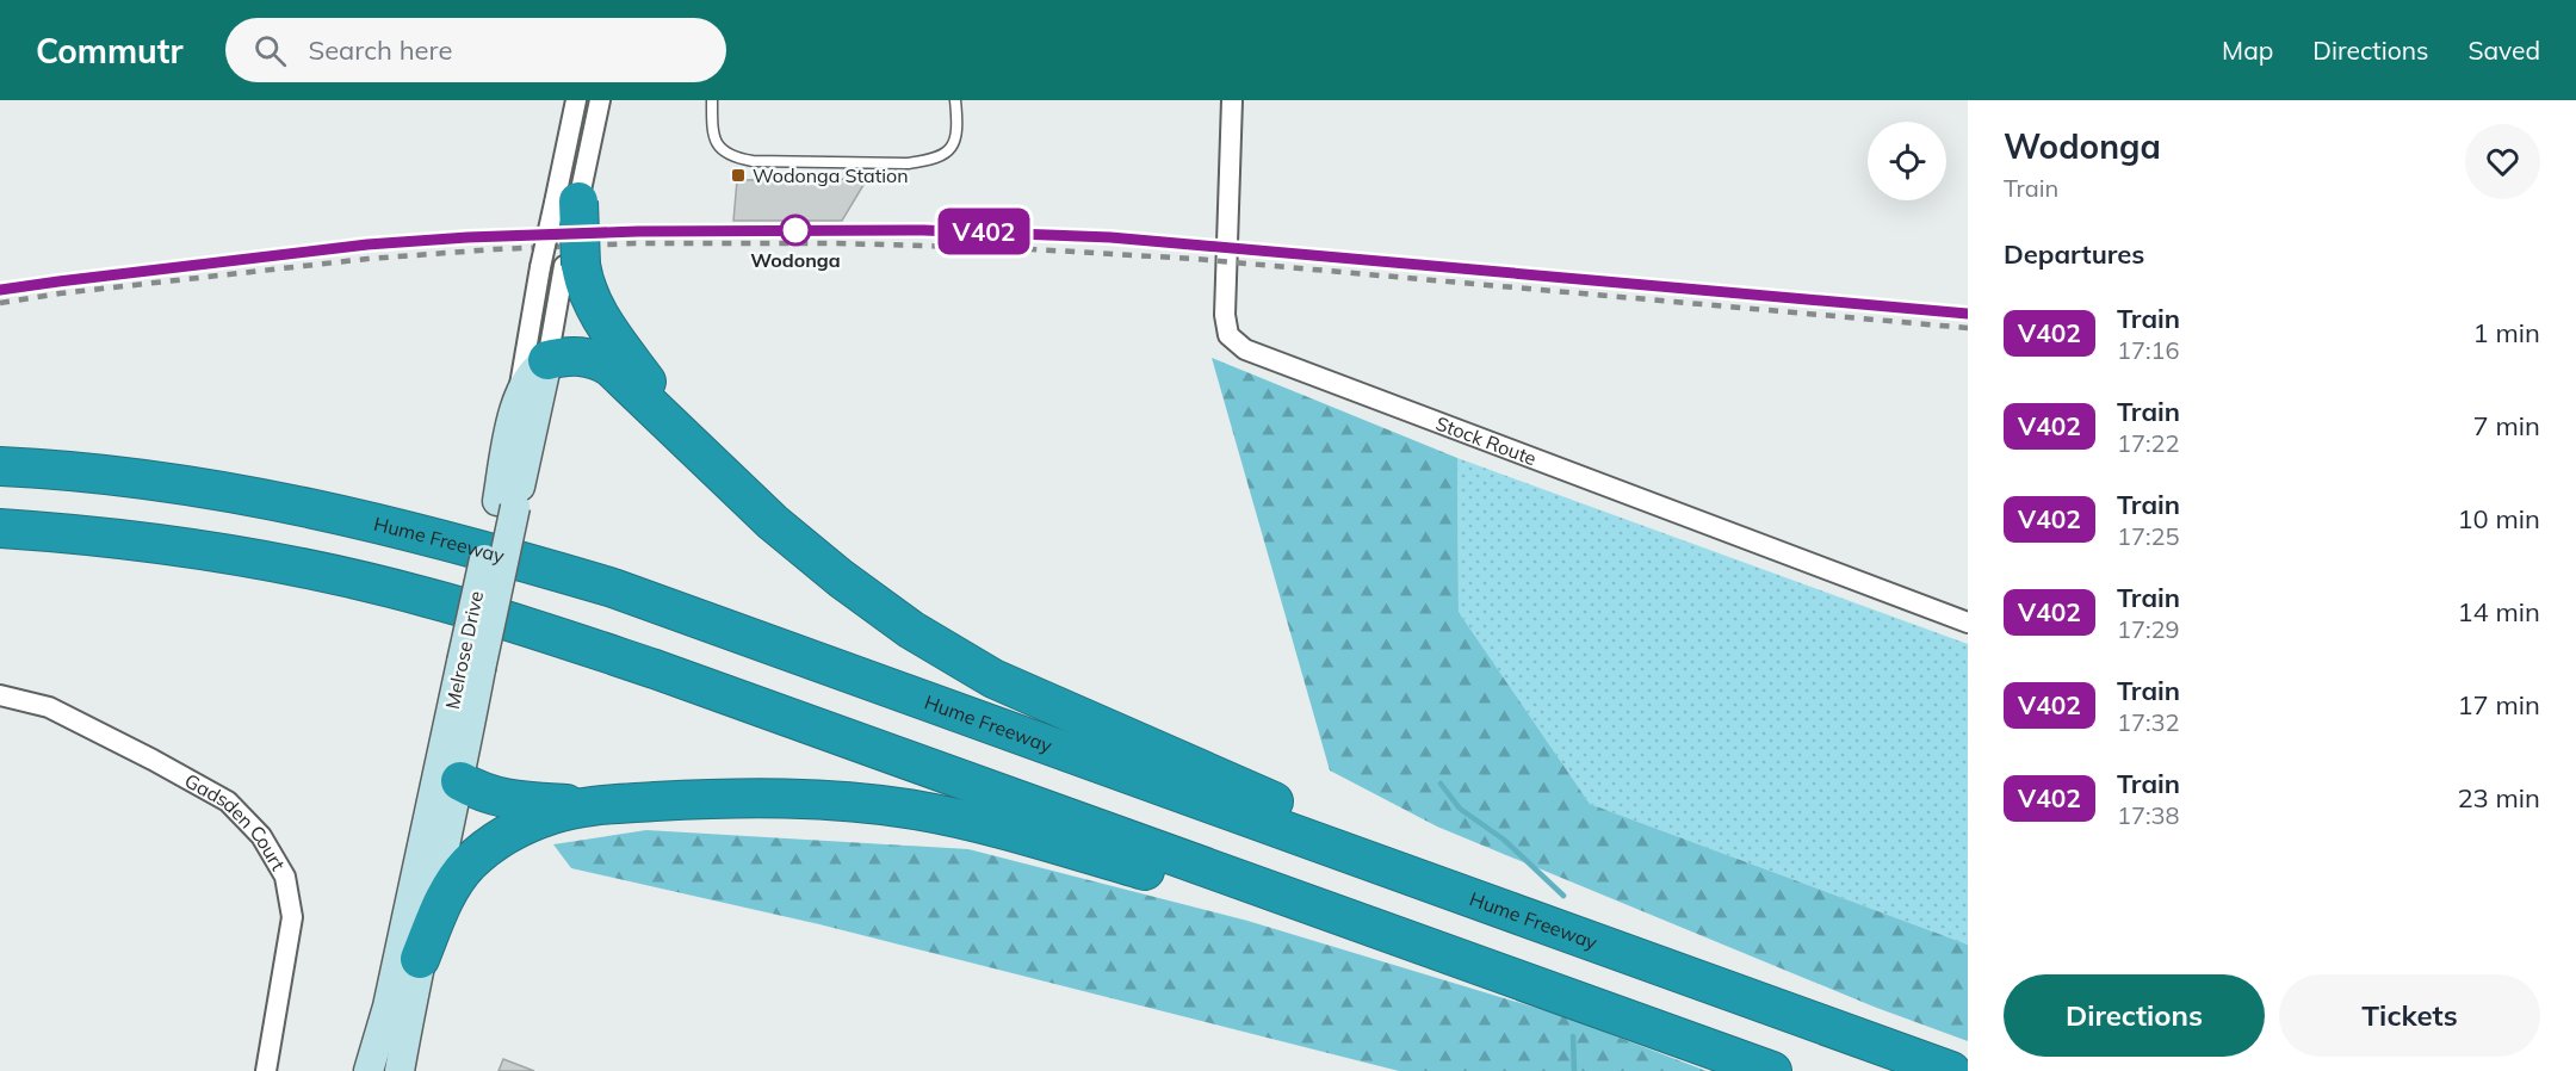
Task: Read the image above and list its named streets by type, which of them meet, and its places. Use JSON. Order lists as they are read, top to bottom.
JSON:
{
  "streets": {
    "highway": ["Hume Freeway"],
    "main road": ["Melrose Drive"],
    "street": ["Stock Route", "Gadsden Court"]
  },
  "places": {
    "transit": ["Wodonga Station"],
    "other": ["Wodonga"]
  },
  "page": {
    "header": "Commutr",
    "search": "Search here",
    "nav": ["Map", "Directions", "Saved"],
    "on_map": "V402",
    "heading": [
      ["Wodonga", "Train"],
      "Departures"
    ],
    "list": [
      {
        "mark": "V402",
        "name": "Train",
        "note": "17:16",
        "value": "1 min"
      },
      {
        "mark": "V402",
        "name": "Train",
        "note": "17:22",
        "value": "7 min"
      },
      {
        "mark": "V402",
        "name": "Train",
        "note": "17:25",
        "value": "10 min"
      },
      {
        "mark": "V402",
        "name": "Train",
        "note": "17:29",
        "value": "14 min"
      },
      {
        "mark": "V402",
        "name": "Train",
        "note": "17:32",
        "value": "17 min"
      },
      {
        "mark": "V402",
        "name": "Train",
        "note": "17:38",
        "value": "23 min"
      }
    ],
    "buttons": ["Directions", "Tickets"]
  }
}
